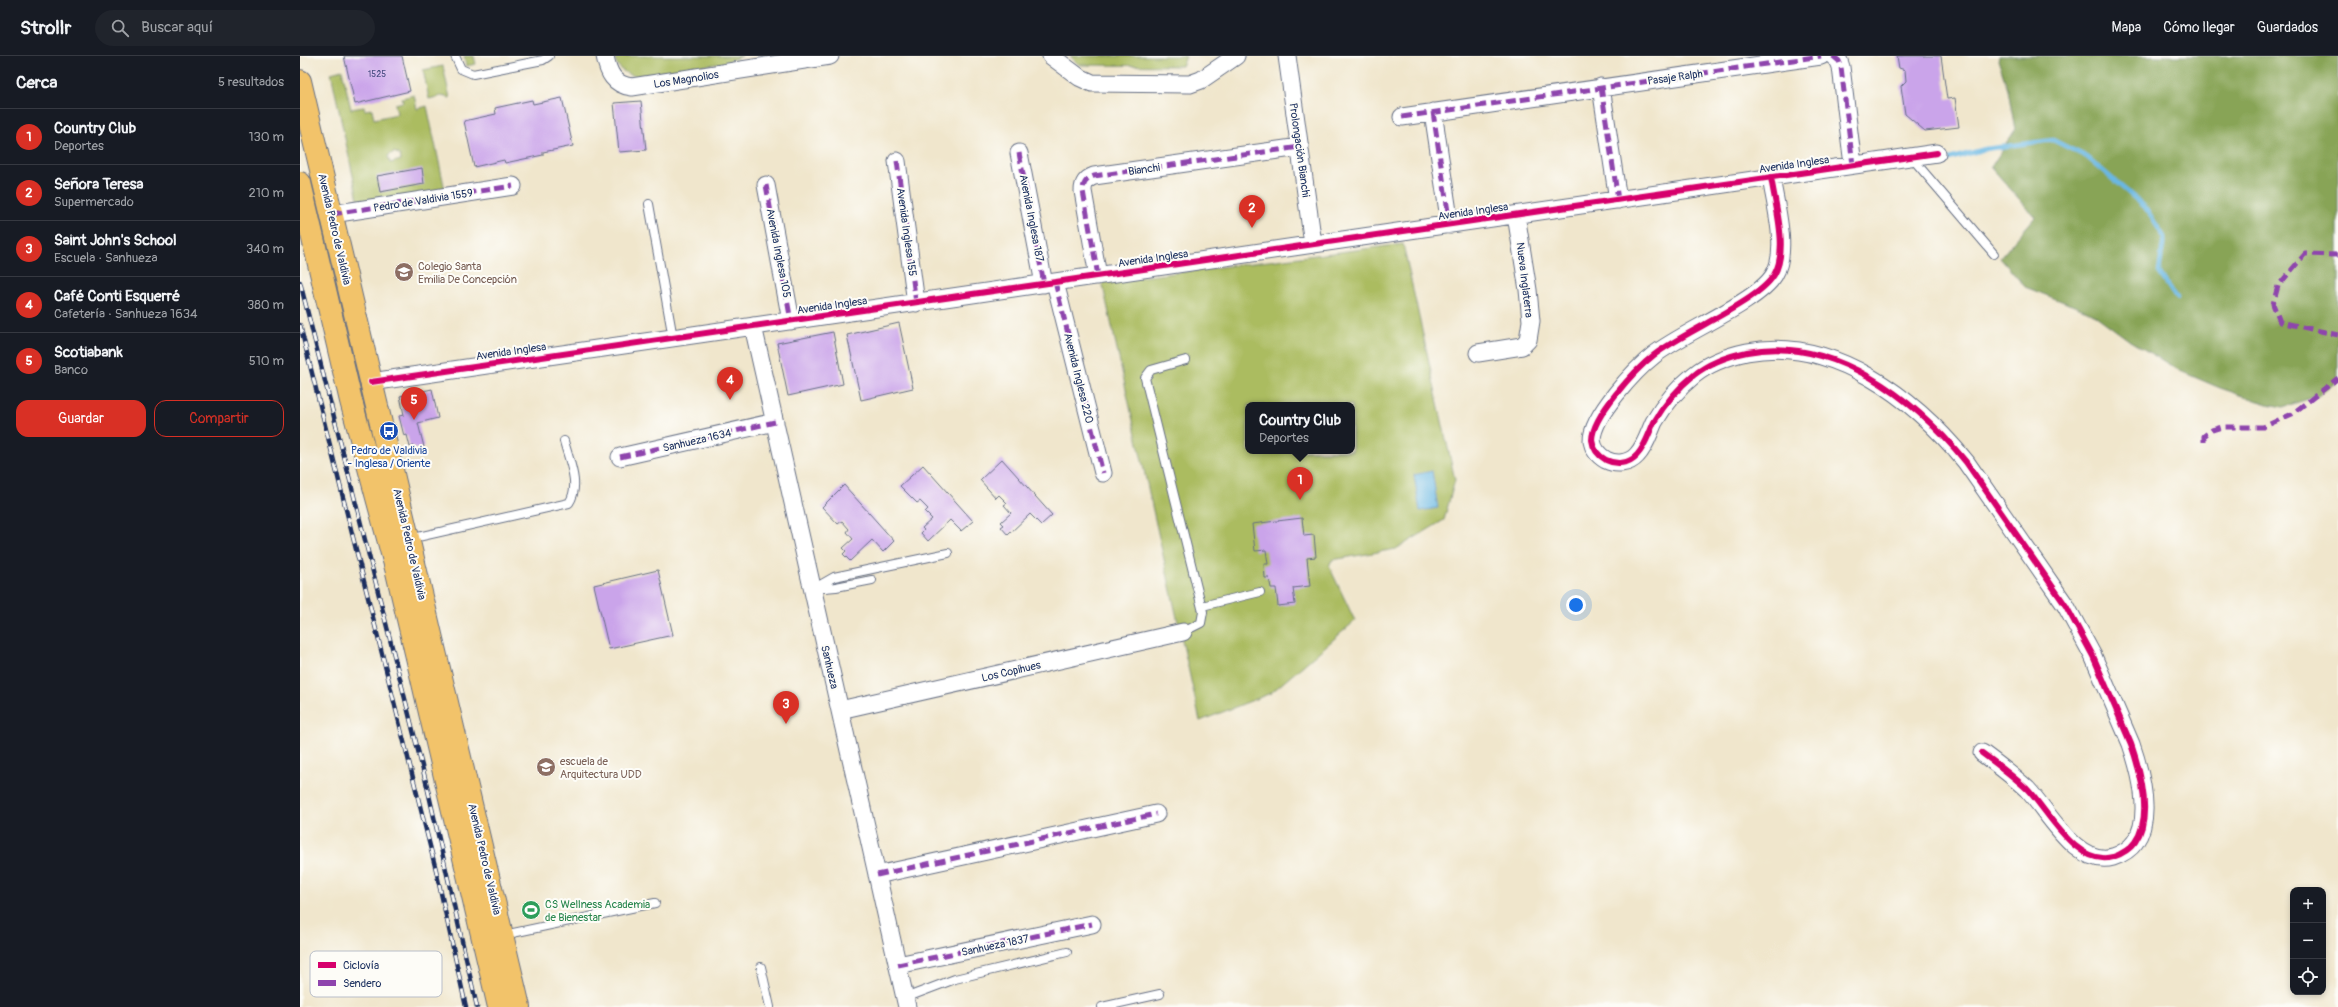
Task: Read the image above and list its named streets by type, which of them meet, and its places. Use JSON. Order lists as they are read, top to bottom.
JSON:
{
  "streets": {
    "main road": ["Avenida Pedro de Valdivia"],
    "street": [
      "Pasaje Ralph",
      "Los Magnolios",
      "Prolongación Bianchi",
      "Avenida Inglesa",
      "Bianchi",
      "Pedro de Valdivia 1559",
      "Avenida Inglesa 187",
      "Avenida Inglesa 155",
      "Avenida Inglesa 105",
      "Nueva Inglaterra",
      "Avenida Inglesa 220",
      "Sanhueza 1634",
      "Sanhueza",
      "Los Copihues",
      "Sanhueza 1837"
    ]
  },
  "crossings": [
    ["Prolongación Bianchi", "Avenida Inglesa"],
    ["Prolongación Bianchi", "Bianchi"],
    ["Avenida Inglesa", "Bianchi"],
    ["Avenida Inglesa", "Avenida Inglesa 187"],
    ["Avenida Inglesa", "Avenida Pedro de Valdivia"],
    ["Avenida Inglesa", "Avenida Inglesa 155"],
    ["Avenida Inglesa", "Avenida Inglesa 105"],
    ["Avenida Inglesa", "Nueva Inglaterra"],
    ["Avenida Inglesa", "Avenida Inglesa 220"],
    ["Avenida Inglesa", "Sanhueza"],
    ["Pedro de Valdivia 1559", "Avenida Pedro de Valdivia"],
    ["Avenida Inglesa 187", "Avenida Inglesa 220"],
    ["Sanhueza 1634", "Sanhueza"],
    ["Sanhueza", "Los Copihues"],
    ["Sanhueza", "Sanhueza 1837"]
  ],
  "places": {
    "school or university": ["Colegio Santa Emilia De Concepción", "escuela de Arquitectura UDD"],
    "bus stop": ["Pedro de Valdivia - Inglesa / Oriente"],
    "sports": ["CS Wellness Academia de Bienestar"]
  },
  "house_numbers": ["1525"],
  "legend": ["Ciclovía", "Sendero"],
  "page": {
    "header": "Strollr",
    "search": "Buscar aquí",
    "nav": ["Mapa", "Cómo llegar", "Guardados"],
    "heading": ["Cerca", "5 resultados"],
    "list": [
      {
        "mark": "1",
        "name": "Country Club",
        "note": "Deportes",
        "value": "130 m"
      },
      {
        "mark": "2",
        "name": "Señora Teresa",
        "note": "Supermercado",
        "value": "210 m"
      },
      {
        "mark": "3",
        "name": "Saint John's School",
        "note": "Escuela · Sanhueza",
        "value": "340 m"
      },
      {
        "mark": "4",
        "name": "Café Conti Esquerré",
        "note": "Cafetería · Sanhueza 1634",
        "value": "380 m"
      },
      {
        "mark": "5",
        "name": "Scotiabank",
        "note": "Banco",
        "value": "510 m"
      }
    ],
    "pins": [
      "2",
      "4",
      "5",
      "1",
      "3"
    ],
    "buttons": ["Guardar", "Compartir"],
    "popup": ["Country Club", "Deportes"],
    "map_buttons": ["+", "−"]
  }
}
